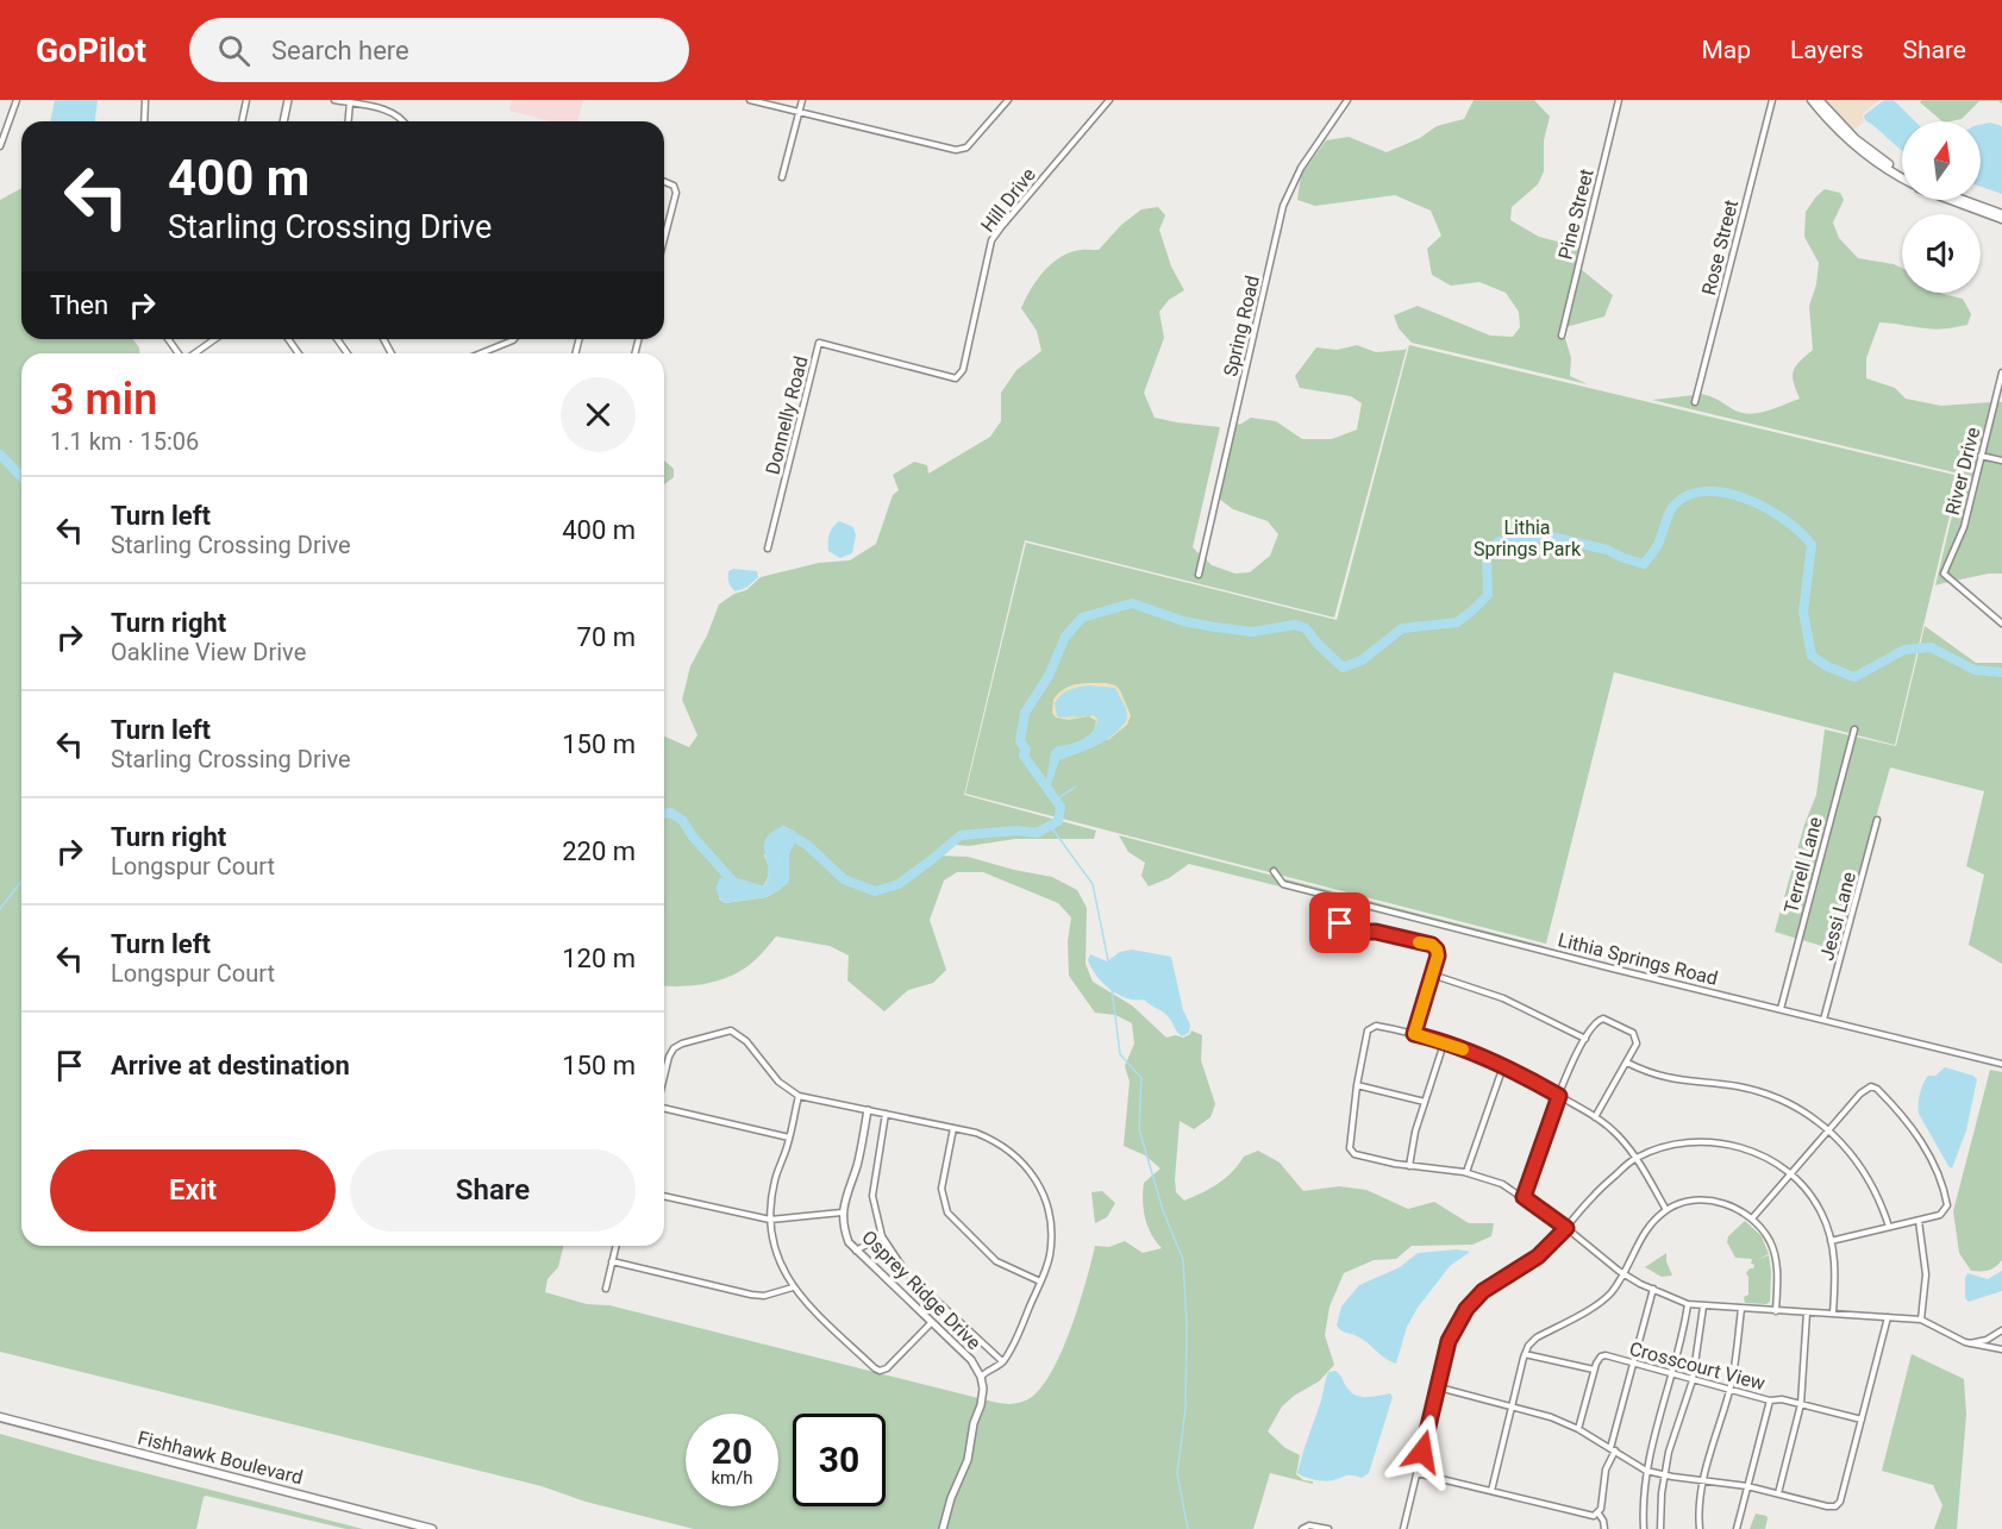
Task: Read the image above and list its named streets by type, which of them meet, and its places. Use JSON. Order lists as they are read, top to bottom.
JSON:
{
  "streets": {
    "main road": ["Fishhawk Boulevard"],
    "street": [
      "Hill Drive",
      "Pine Street",
      "Rose Street",
      "Spring Road",
      "Donnelly Road",
      "River Drive",
      "Terrell Lane",
      "Jessi Lane",
      "Lithia Springs Road",
      "Osprey Ridge Drive",
      "Crosscourt View"
    ]
  },
  "crossings": [
    ["Hill Drive", "Donnelly Road"],
    ["Terrell Lane", "Lithia Springs Road"],
    ["Jessi Lane", "Lithia Springs Road"]
  ],
  "parks": ["Lithia Springs Park"],
  "north": "top",
  "page": {
    "header": "GoPilot",
    "search": "Search here",
    "nav": ["Map", "Layers", "Share"],
    "turn": ["400 m", "Starling Crossing Drive"],
    "then": "Then",
    "heading": ["3 min", "1.1 km · 15:06"],
    "list": [
      {
        "name": "Turn left",
        "note": "Starling Crossing Drive",
        "value": "400 m"
      },
      {
        "name": "Turn right",
        "note": "Oakline View Drive",
        "value": "70 m"
      },
      {
        "name": "Turn left",
        "note": "Starling Crossing Drive",
        "value": "150 m"
      },
      {
        "name": "Turn right",
        "note": "Longspur Court",
        "value": "220 m"
      },
      {
        "name": "Turn left",
        "note": "Longspur Court",
        "value": "120 m"
      },
      {
        "name": "Arrive at destination",
        "value": "150 m"
      }
    ],
    "buttons": ["Exit", "Share"],
    "speed": "20 km/h",
    "limit": "30"
  }
}
